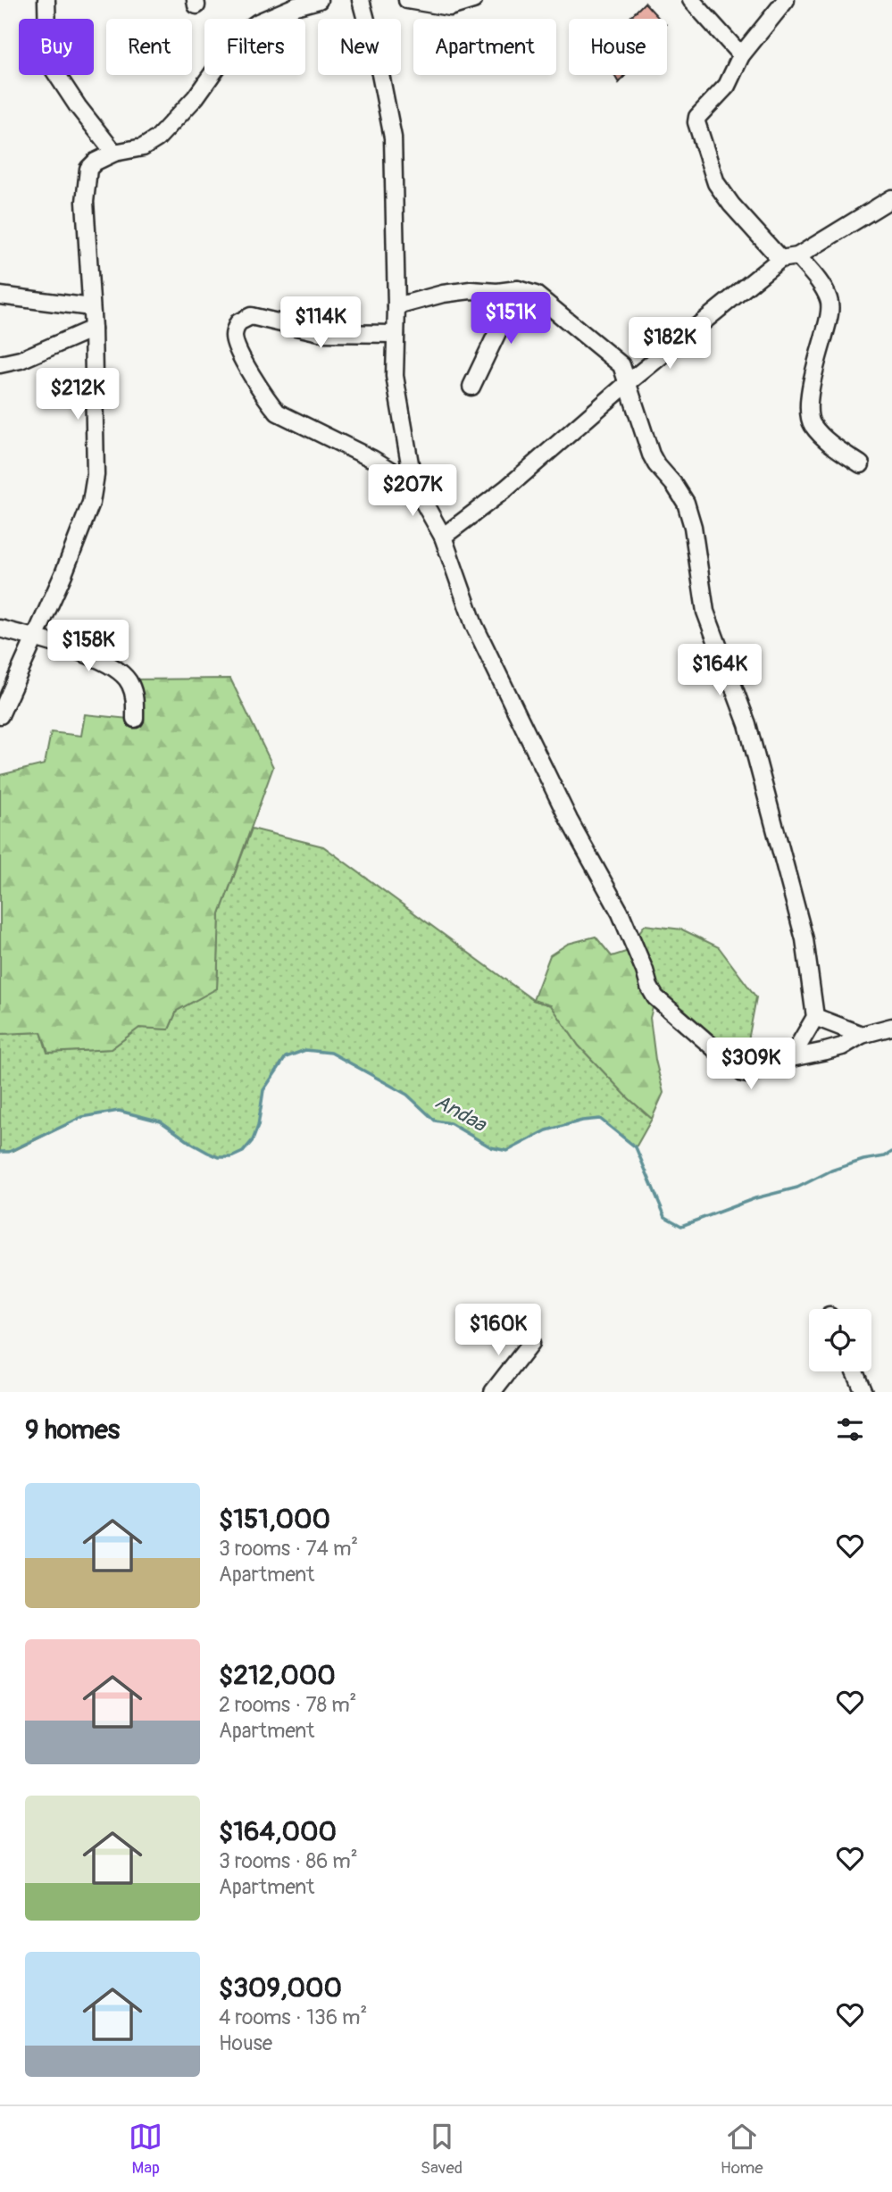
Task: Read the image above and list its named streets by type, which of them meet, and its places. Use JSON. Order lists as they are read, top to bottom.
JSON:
{
  "water": ["Andaa"],
  "page": {
    "chip": [
      "Buy",
      "Rent",
      "Filters",
      "New",
      "Apartment",
      "House"
    ],
    "price": [
      "$151K",
      "$114K",
      "$182K",
      "$212K",
      "$207K",
      "$158K",
      "$164K",
      "$309K",
      "$160K"
    ],
    "heading": "9 homes",
    "list": [
      {
        "name": "$151,000",
        "note": "3 rooms · 74 m² · Apartment"
      },
      {
        "name": "$212,000",
        "note": "2 rooms · 78 m² · Apartment"
      },
      {
        "name": "$164,000",
        "note": "3 rooms · 86 m² · Apartment"
      },
      {
        "name": "$309,000",
        "note": "4 rooms · 136 m² · House"
      }
    ],
    "tabs": ["Map", "Saved", "Home"]
  }
}
